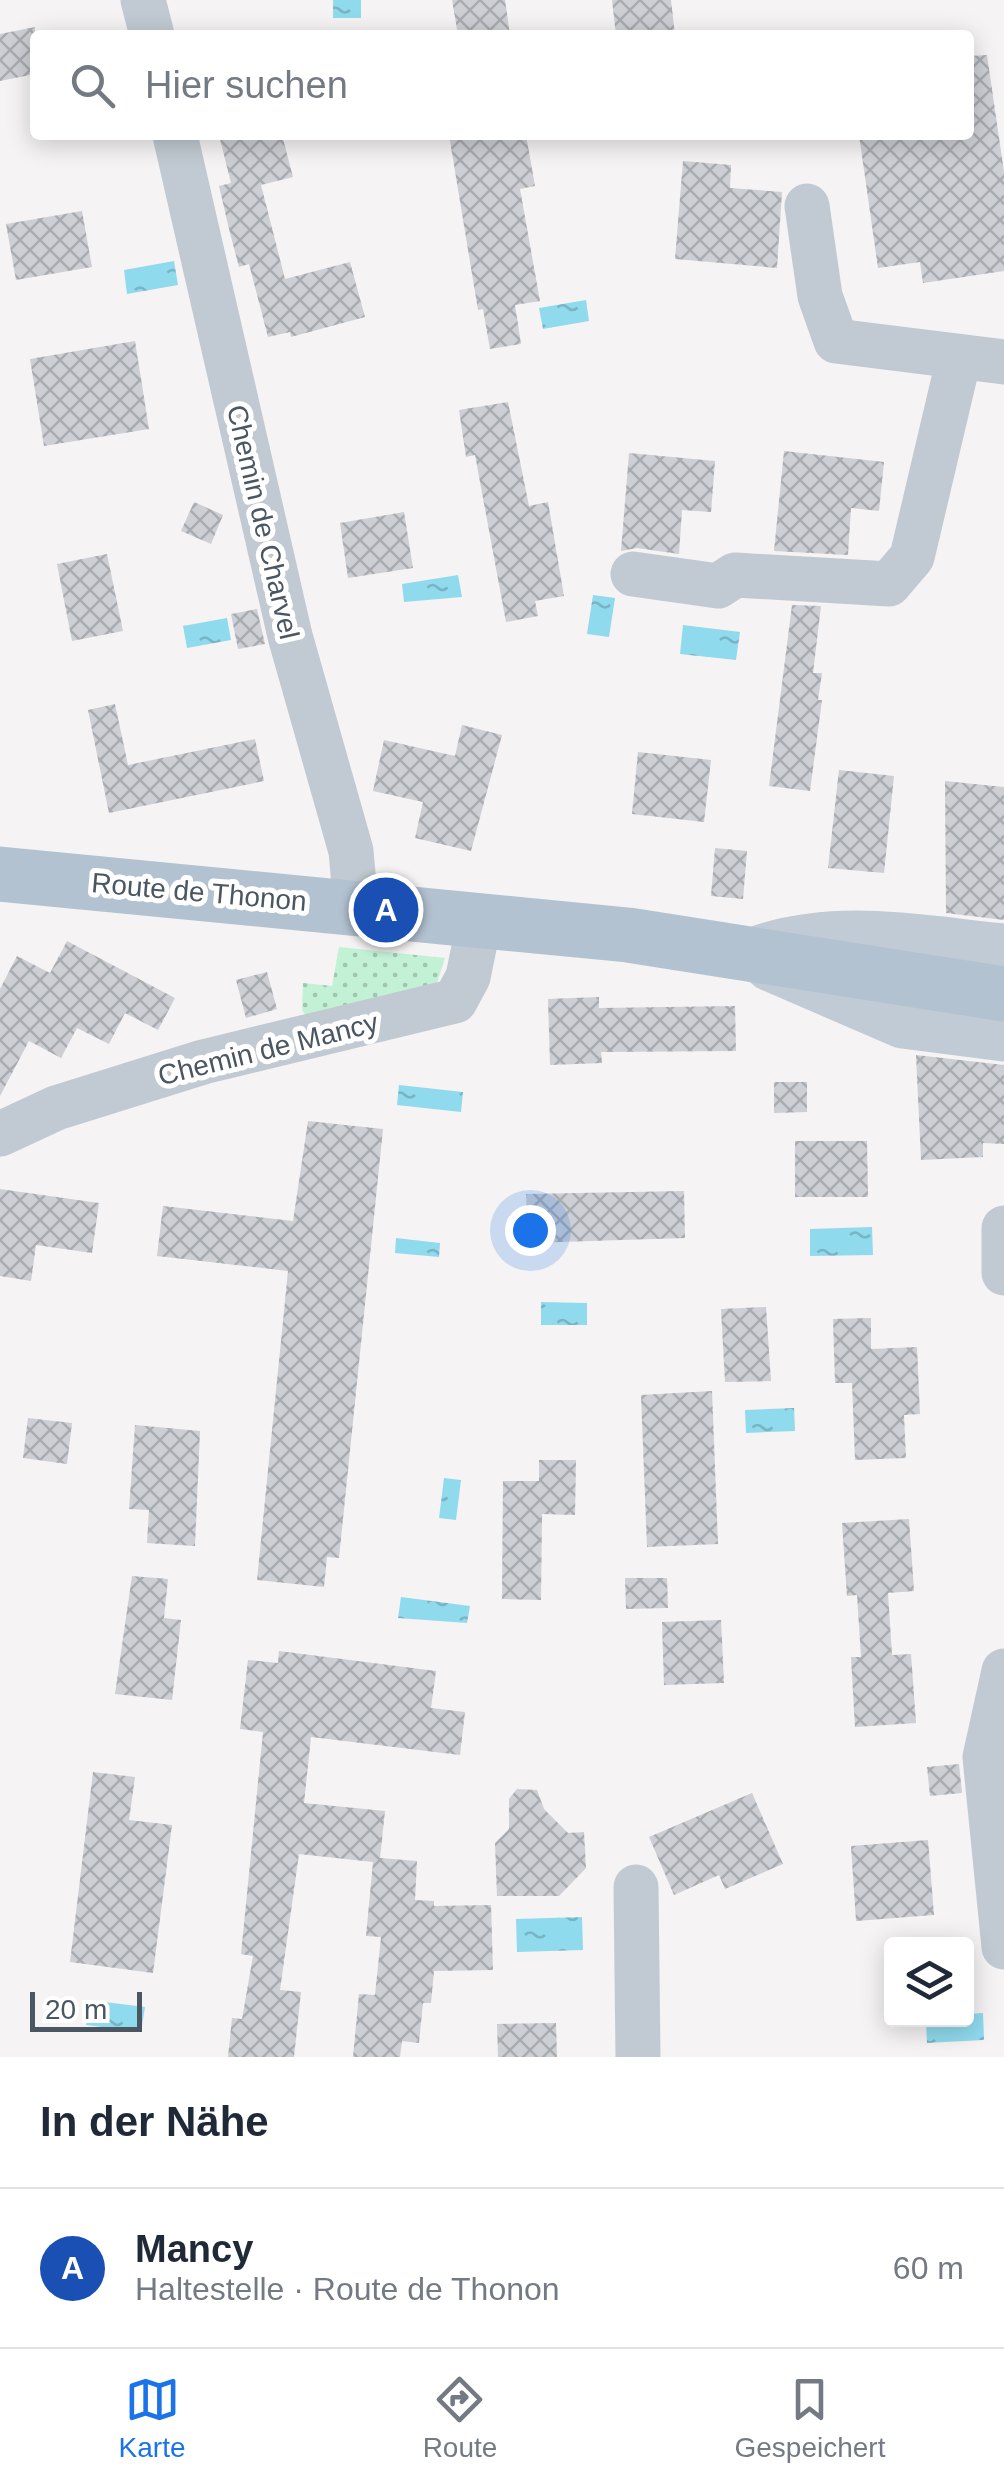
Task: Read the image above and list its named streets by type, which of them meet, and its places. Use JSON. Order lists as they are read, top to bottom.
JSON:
{
  "streets": {
    "main road": ["Route de Thonon"],
    "street": ["Chemin de Charvel", "Chemin de Mancy"]
  },
  "crossings": [
    ["Chemin de Charvel", "Route de Thonon"],
    ["Route de Thonon", "Chemin de Mancy"]
  ],
  "scale_bar": "20 m",
  "page": {
    "search": "Hier suchen",
    "pins": "A",
    "scale": "20 m",
    "heading": "In der Nähe",
    "list": [
      {
        "mark": "A",
        "name": "Mancy",
        "note": "Haltestelle · Route de Thonon",
        "value": "60 m"
      }
    ],
    "nav": ["Karte", "Route", "Gespeichert"]
  }
}
